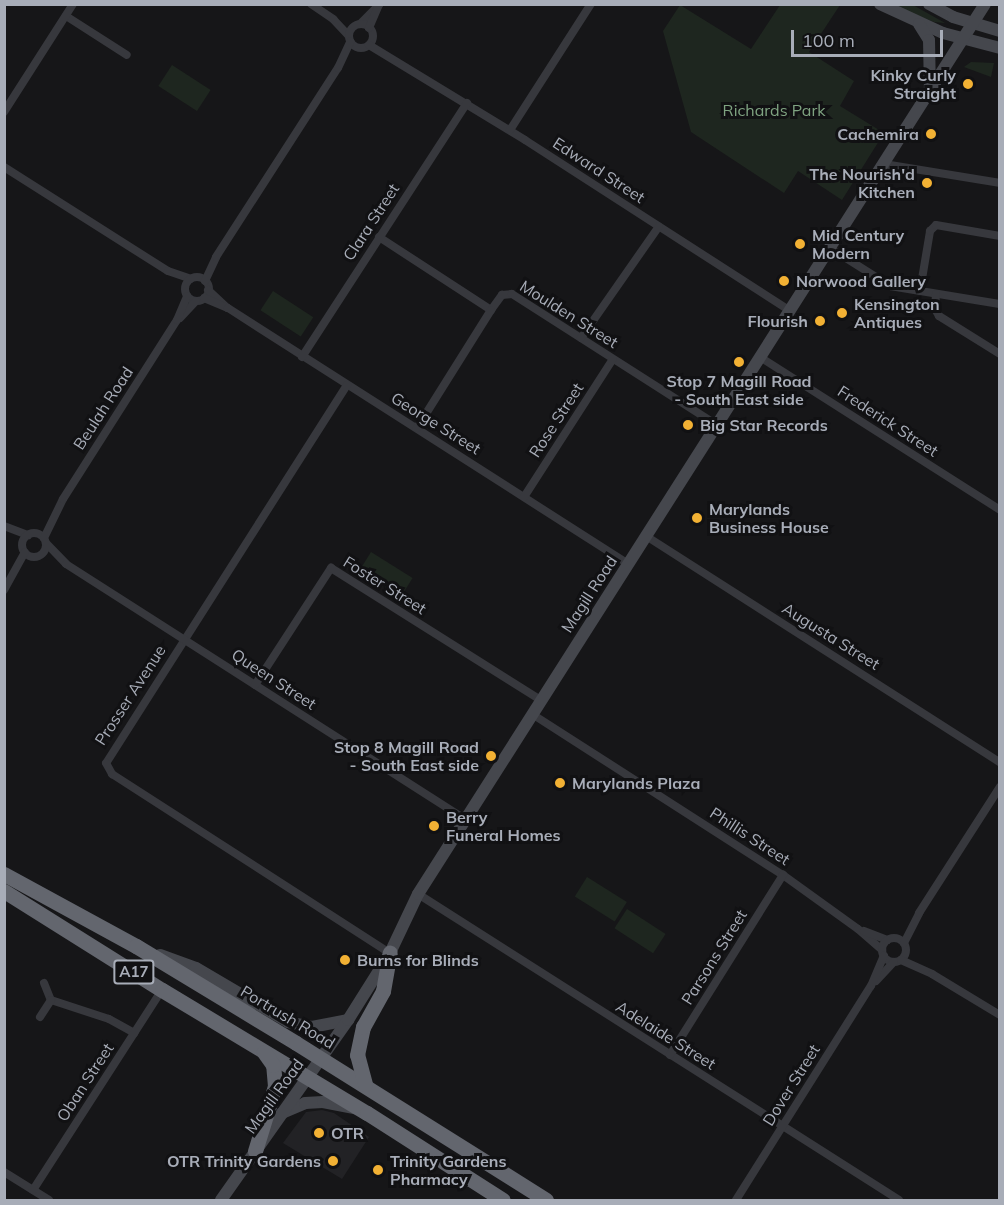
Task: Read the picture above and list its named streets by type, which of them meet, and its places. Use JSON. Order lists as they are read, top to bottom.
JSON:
{
  "streets": {
    "highway": ["A17", "Portrush Road"],
    "main road": ["Magill Road"],
    "street": [
      "Edward Street",
      "Clara Street",
      "Moulden Street",
      "Beulah Road",
      "Rose Street",
      "Frederick Street",
      "George Street",
      "Foster Street",
      "Augusta Street",
      "Queen Street",
      "Prosser Avenue",
      "Phillis Street",
      "Parsons Street",
      "Adelaide Street",
      "Oban Street",
      "Dover Street"
    ]
  },
  "crossings": [
    ["Edward Street", "Clara Street"],
    ["Edward Street", "Magill Road"],
    ["Clara Street", "George Street"],
    ["Moulden Street", "Rose Street"],
    ["Moulden Street", "Magill Road"],
    ["Beulah Road", "George Street"],
    ["Beulah Road", "Queen Street"],
    ["Rose Street", "George Street"],
    ["Frederick Street", "Magill Road"],
    ["George Street", "Magill Road"],
    ["George Street", "Prosser Avenue"],
    ["Foster Street", "Magill Road"],
    ["Foster Street", "Queen Street"],
    ["Magill Road", "Augusta Street"],
    ["Magill Road", "Queen Street"],
    ["Magill Road", "Prosser Avenue"],
    ["Magill Road", "Phillis Street"],
    ["Magill Road", "A17"],
    ["Magill Road", "Portrush Road"],
    ["Magill Road", "Adelaide Street"],
    ["Queen Street", "Prosser Avenue"],
    ["Phillis Street", "Parsons Street"],
    ["Phillis Street", "Dover Street"],
    ["Parsons Street", "Adelaide Street"],
    ["A17", "Oban Street"],
    ["Adelaide Street", "Dover Street"]
  ],
  "parks": ["Richards Park"],
  "places": [
    "Kinky Curly Straight",
    "Cachemira",
    "The Nourish'd Kitchen",
    "Mid Century Modern",
    "Norwood Gallery",
    "Kensington Antiques",
    "Flourish",
    "Stop 7 Magill Road - South East side",
    "Big Star Records",
    "Marylands Business House",
    "Stop 8 Magill Road - South East side",
    "Marylands Plaza",
    "Berry Funeral Homes",
    "Burns for Blinds",
    "OTR",
    "OTR Trinity Gardens",
    "Trinity Gardens Pharmacy"
  ],
  "scale_bar": "100 m"
}
